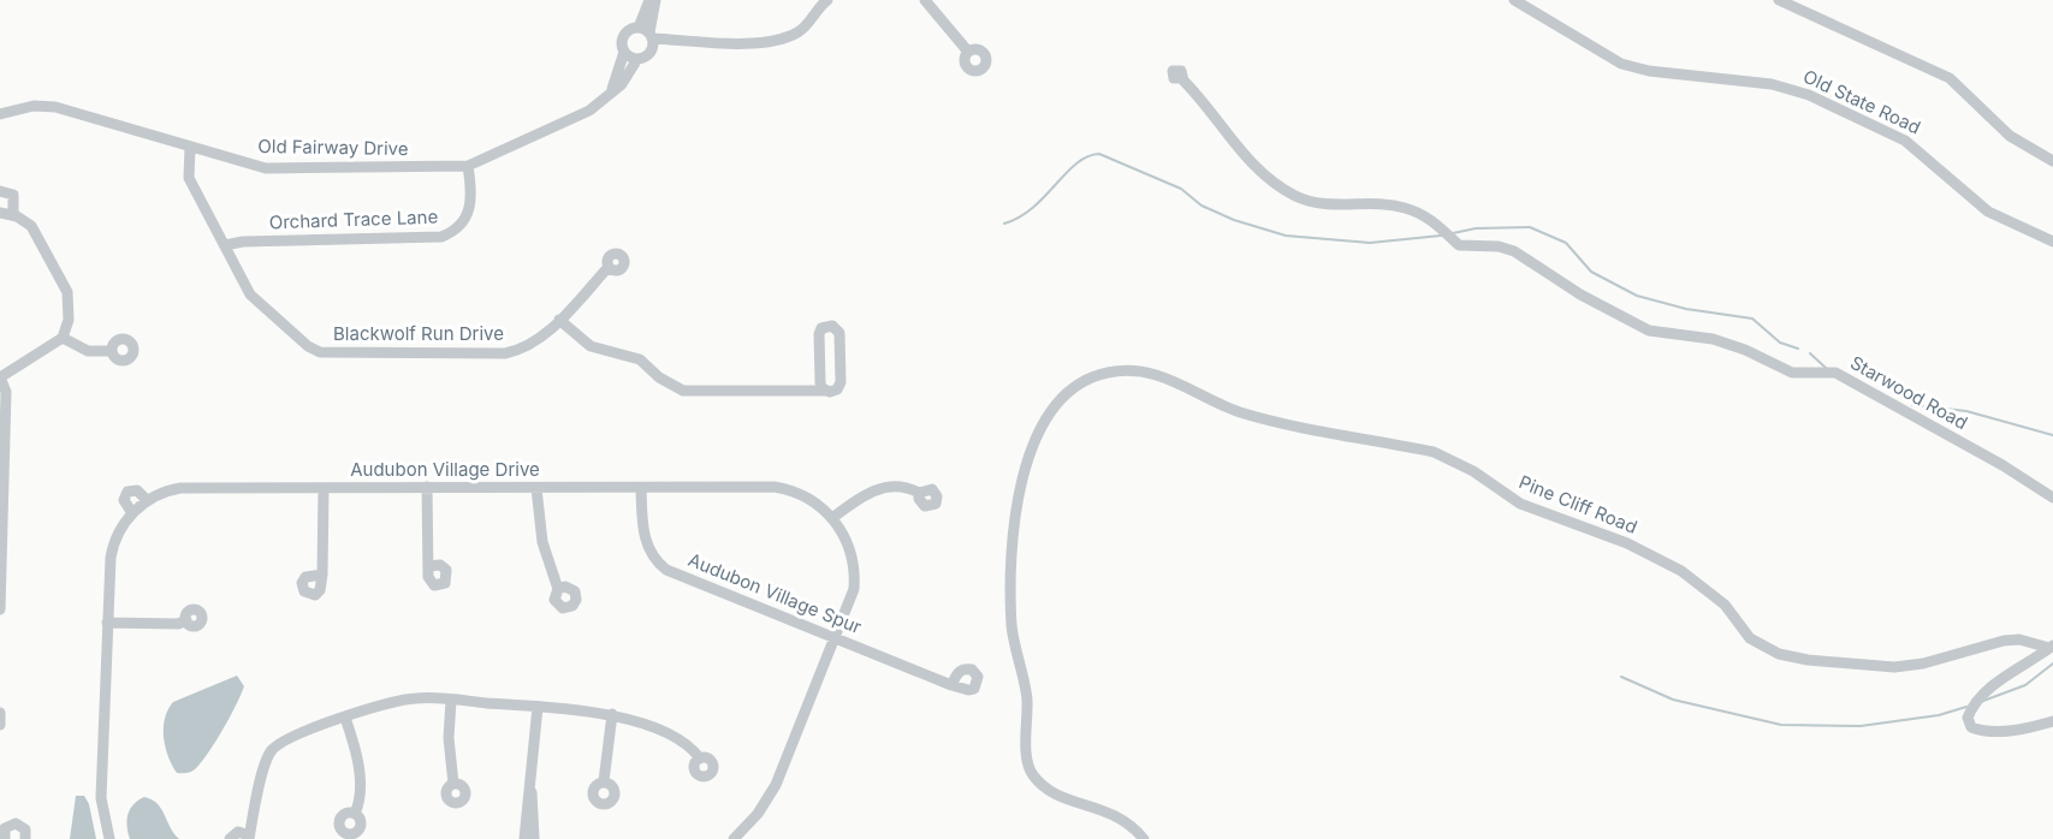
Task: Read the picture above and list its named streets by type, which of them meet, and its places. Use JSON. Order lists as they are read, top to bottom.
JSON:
{
  "streets": {
    "street": [
      "Old State Road",
      "Old Fairway Drive",
      "Orchard Trace Lane",
      "Blackwolf Run Drive",
      "Starwood Road",
      "Audubon Village Drive",
      "Pine Cliff Road",
      "Audubon Village Spur"
    ]
  },
  "crossings": [
    ["Old Fairway Drive", "Orchard Trace Lane"],
    ["Old Fairway Drive", "Blackwolf Run Drive"],
    ["Orchard Trace Lane", "Blackwolf Run Drive"],
    ["Audubon Village Drive", "Audubon Village Spur"]
  ]
}
